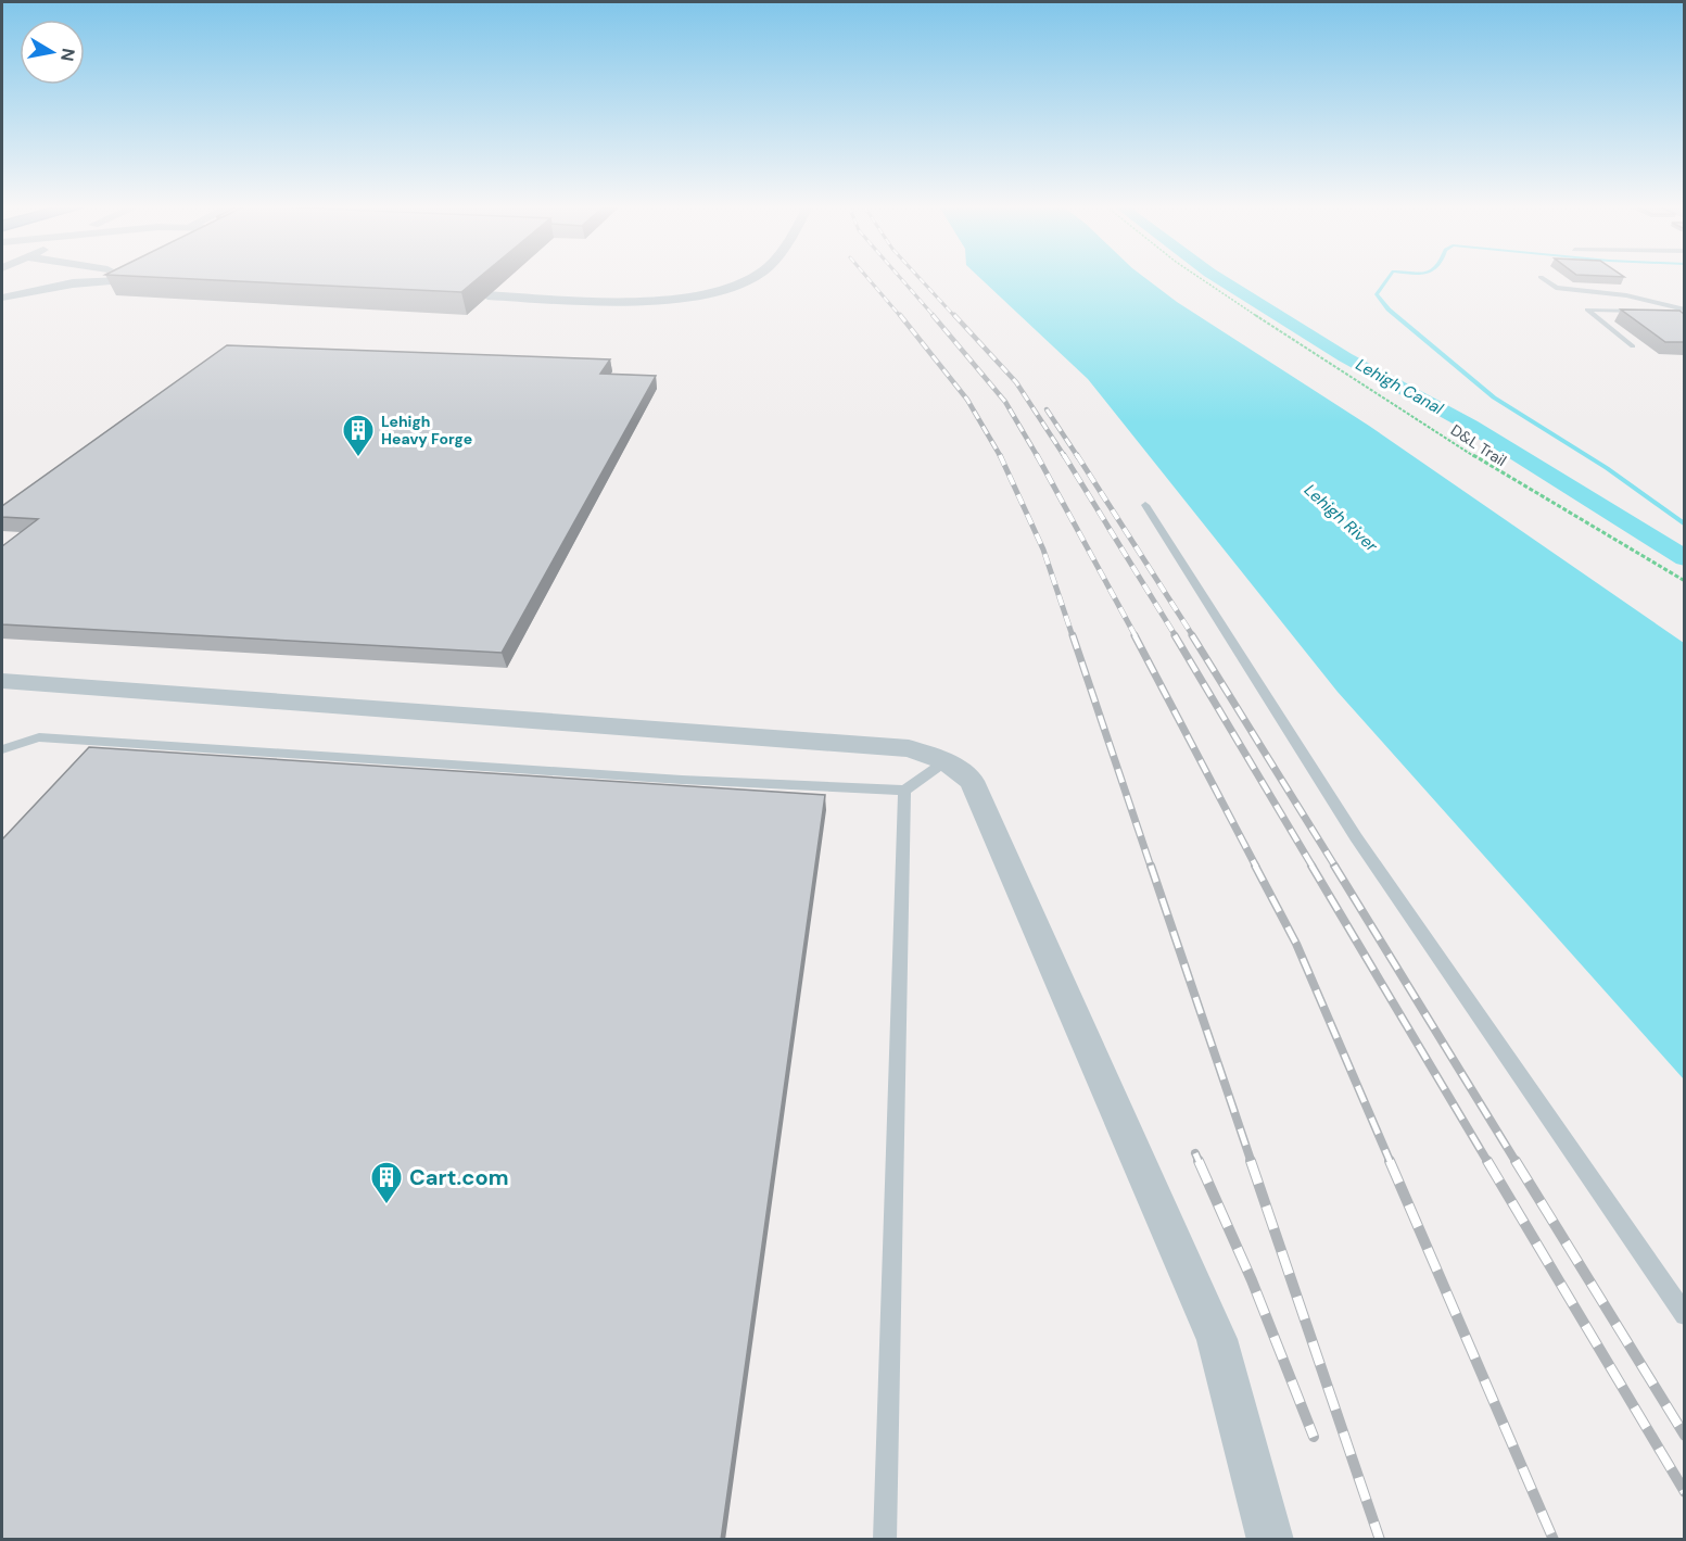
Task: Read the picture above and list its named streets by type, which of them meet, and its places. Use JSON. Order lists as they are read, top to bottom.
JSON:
{
  "streets": {
    "path": ["D&L Trail"]
  },
  "water": ["Lehigh Canal", "Lehigh River"],
  "places": {
    "building": ["Lehigh Heavy Forge", "Cart.com"]
  },
  "north": "right"
}
